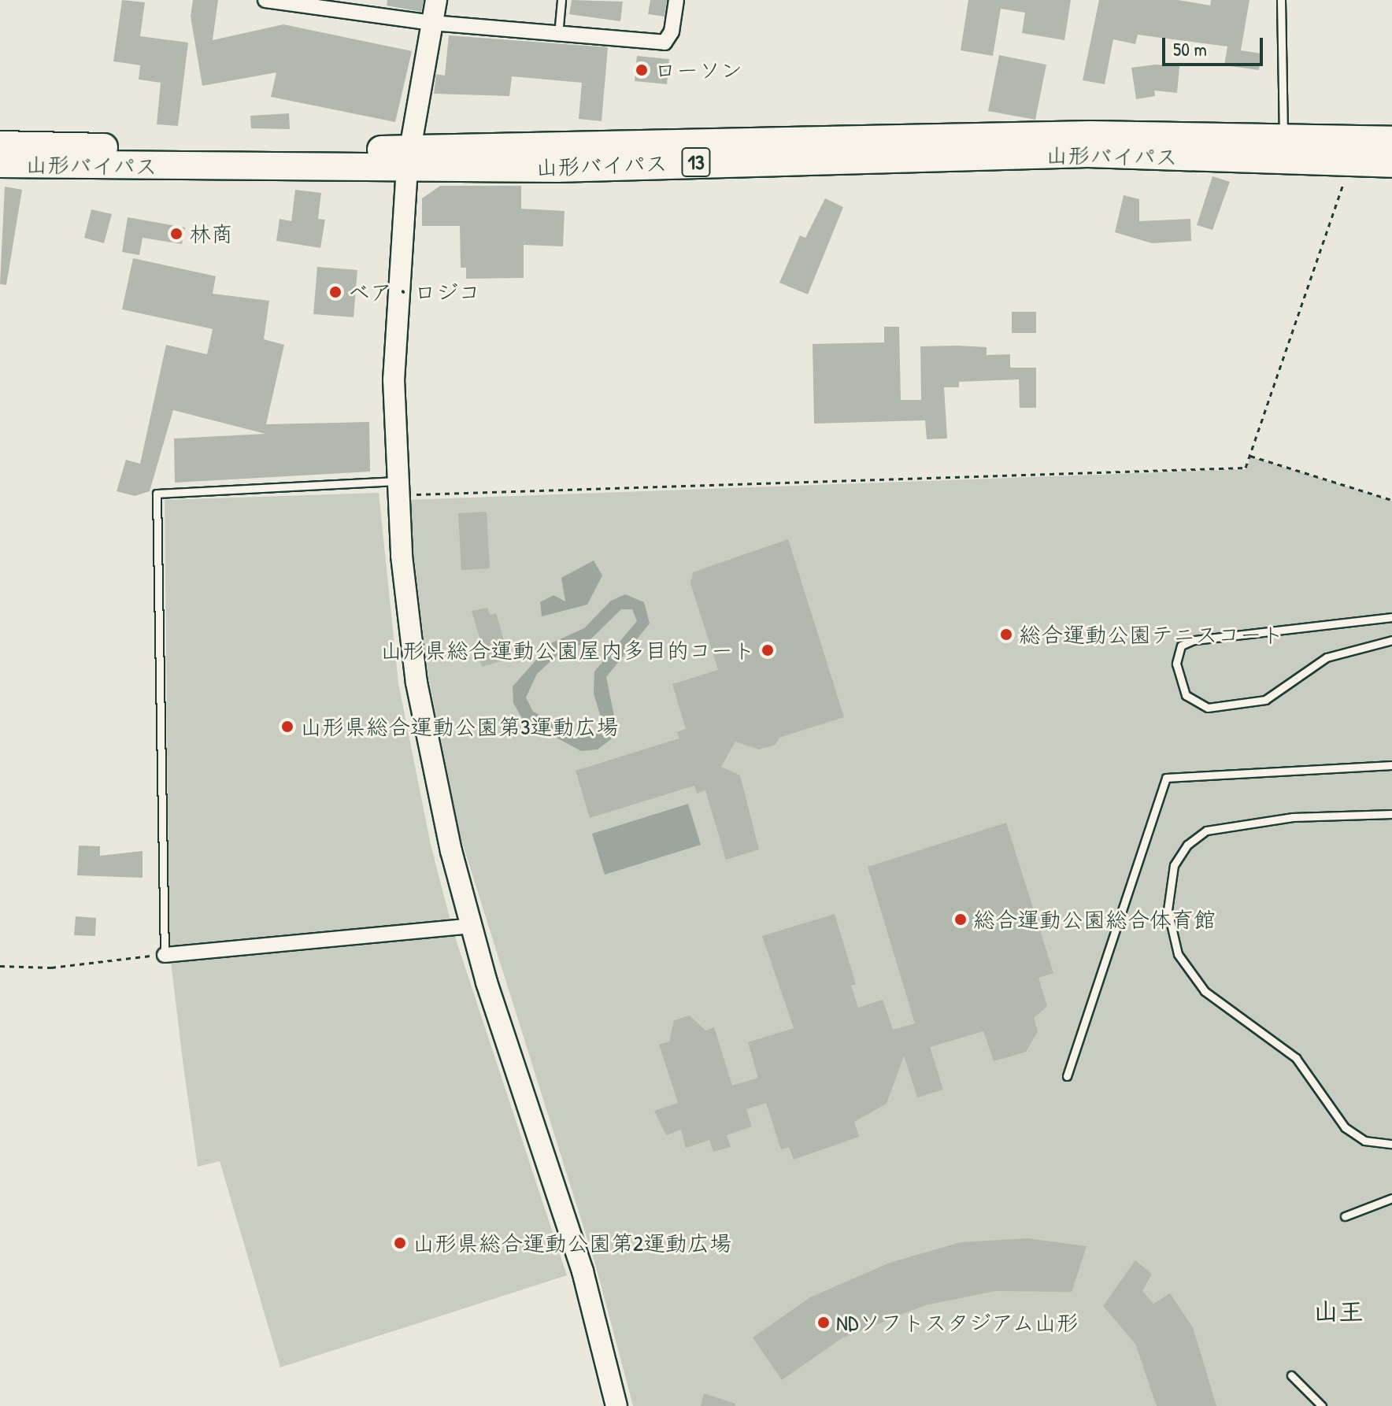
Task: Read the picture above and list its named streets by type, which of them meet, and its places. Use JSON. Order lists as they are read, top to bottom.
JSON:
{
  "streets": {
    "highway": ["山形バイパス", "13"]
  },
  "districts": ["山王"],
  "places": [
    "ローソン",
    "林商",
    "ベア・ロジコ",
    "総合運動公園テニスコート",
    "山形県総合運動公園屋内多目的コート",
    "山形県総合運動公園第3運動広場",
    "総合運動公園総合体育館",
    "山形県総合運動公園第2運動広場",
    "NDソフトスタジアム山形"
  ],
  "scale_bar": "50 m"
}
